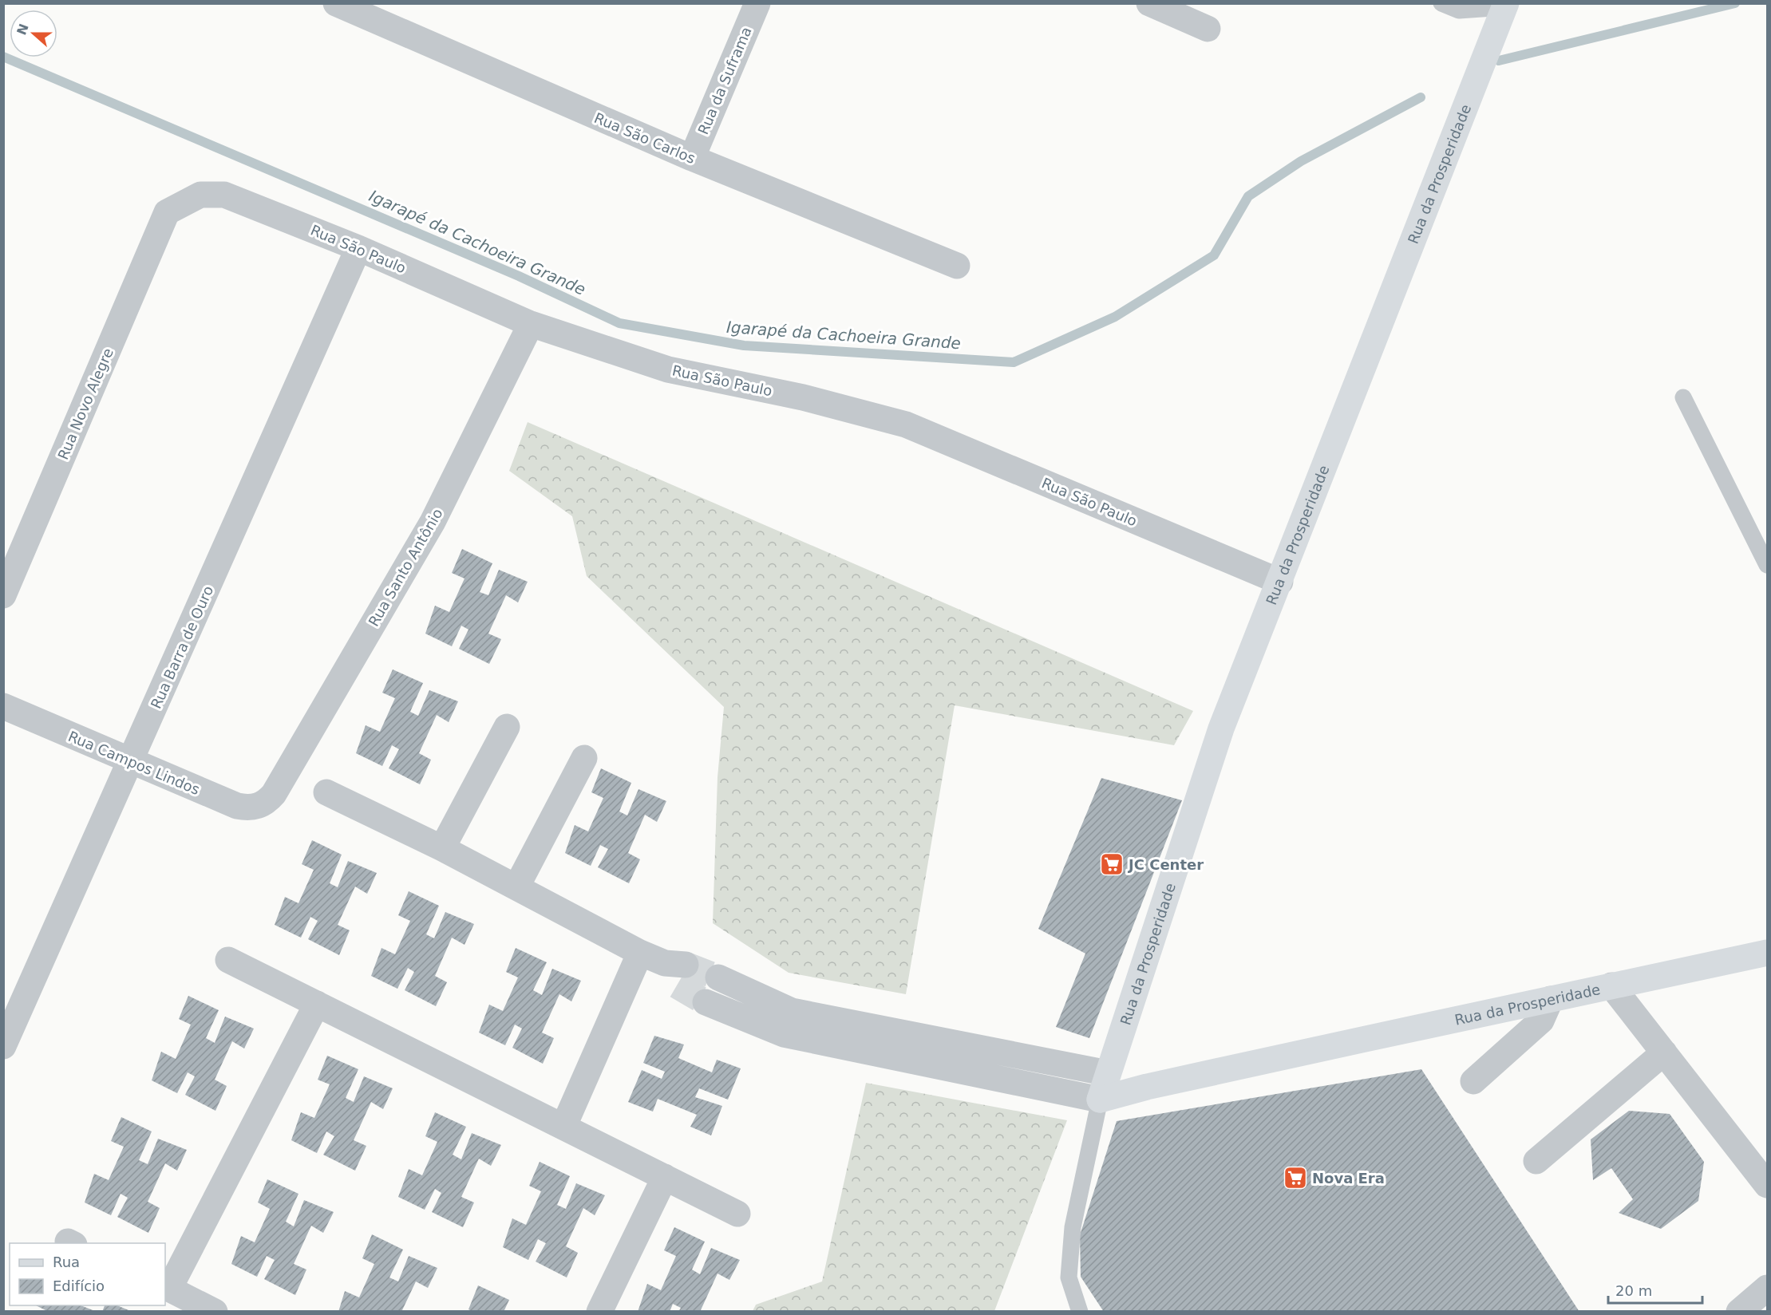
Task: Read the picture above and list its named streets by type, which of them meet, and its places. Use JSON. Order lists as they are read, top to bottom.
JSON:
{
  "streets": {
    "street": [
      "Rua da Suframa",
      "Rua São Carlos",
      "Rua da Prosperidade",
      "Rua São Paulo",
      "Rua Novo Alegre",
      "Rua Santo Antônio",
      "Rua Barra de Ouro",
      "Rua Campos Lindos"
    ]
  },
  "crossings": [
    ["Rua da Suframa", "Rua São Carlos"],
    ["Rua da Prosperidade", "Rua São Paulo"],
    ["Rua São Paulo", "Rua Novo Alegre"],
    ["Rua São Paulo", "Rua Santo Antônio"],
    ["Rua São Paulo", "Rua Barra de Ouro"],
    ["Rua Santo Antônio", "Rua Campos Lindos"],
    ["Rua Barra de Ouro", "Rua Campos Lindos"]
  ],
  "water": ["Igarapé da Cachoeira Grande"],
  "places": {
    "supermarket": ["JC Center", "Nova Era"]
  },
  "legend": ["Rua", "Edifício"],
  "scale_bar": "20 m",
  "north": "left"
}
